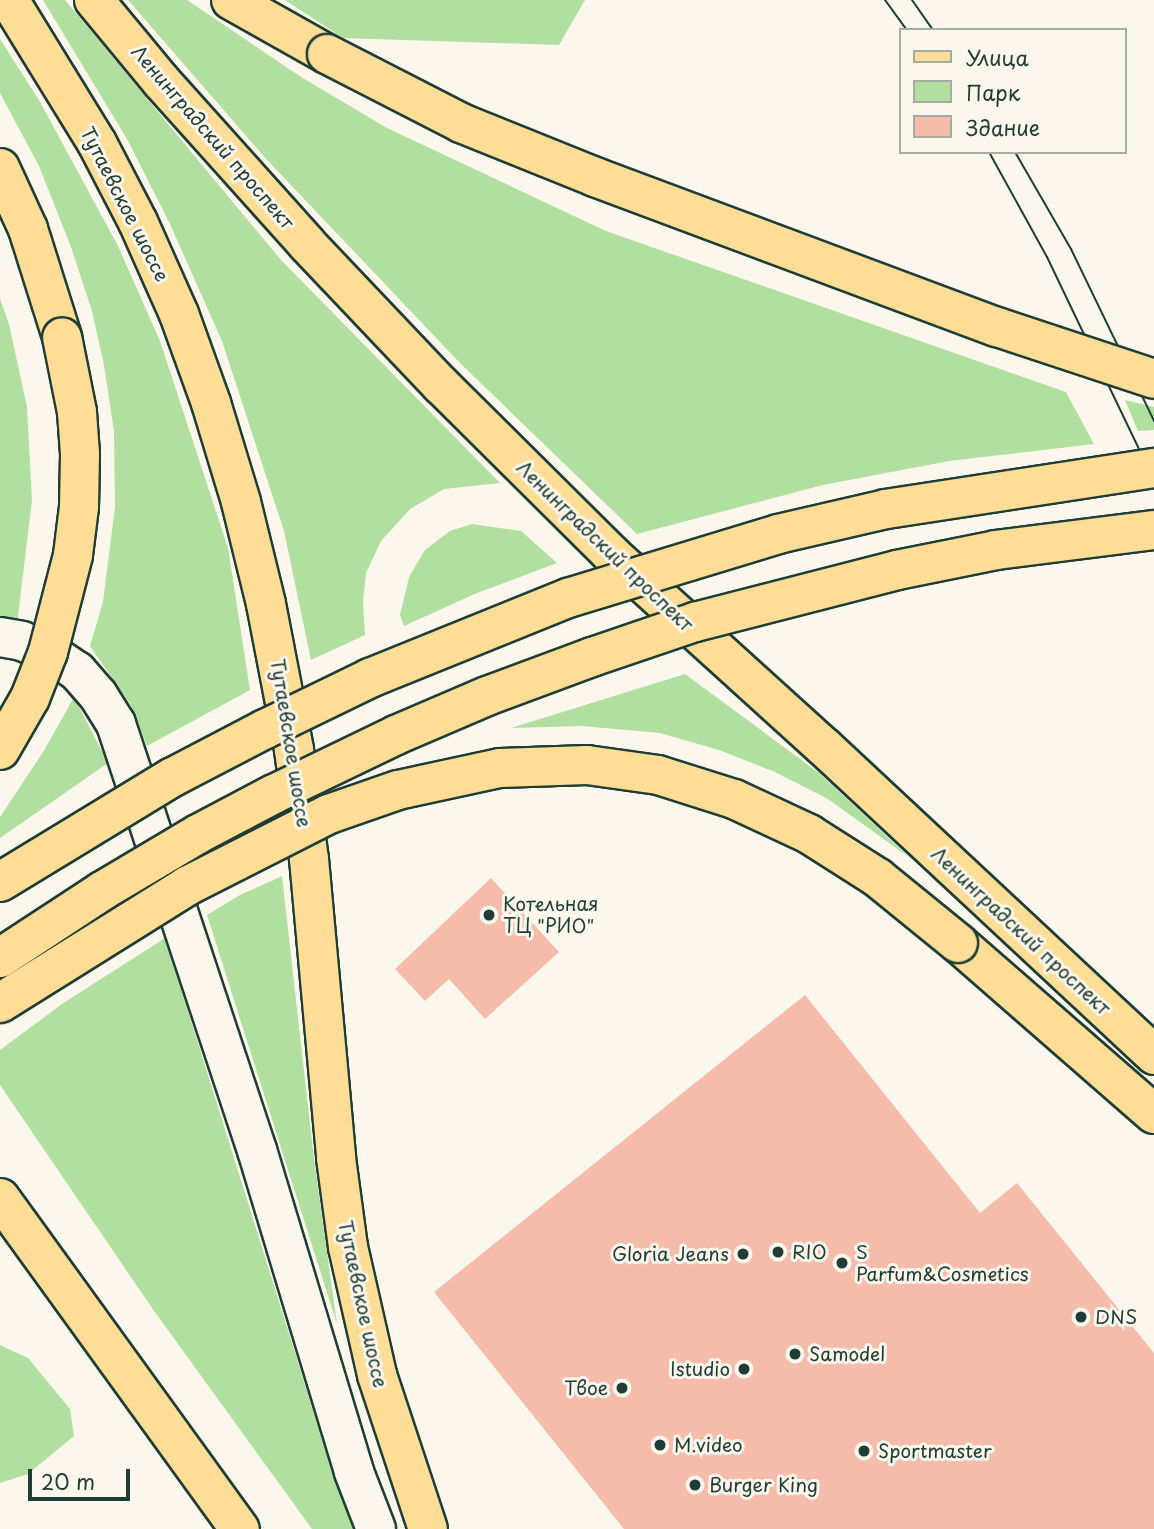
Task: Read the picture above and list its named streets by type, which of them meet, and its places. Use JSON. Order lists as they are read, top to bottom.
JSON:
{
  "streets": {
    "main road": ["Ленинградский проспект", "Тутаевское шоссе"]
  },
  "places": [
    "Котельная ТЦ \"РИО\"",
    "RIO",
    "Gloria Jeans",
    "S Parfum&Cosmetics",
    "DNS",
    "Samodel",
    "Istudio",
    "Твое",
    "M.video",
    "Sportmaster",
    "Burger King"
  ],
  "legend": ["Улица", "Парк", "Здание"],
  "scale_bar": "20 m"
}
